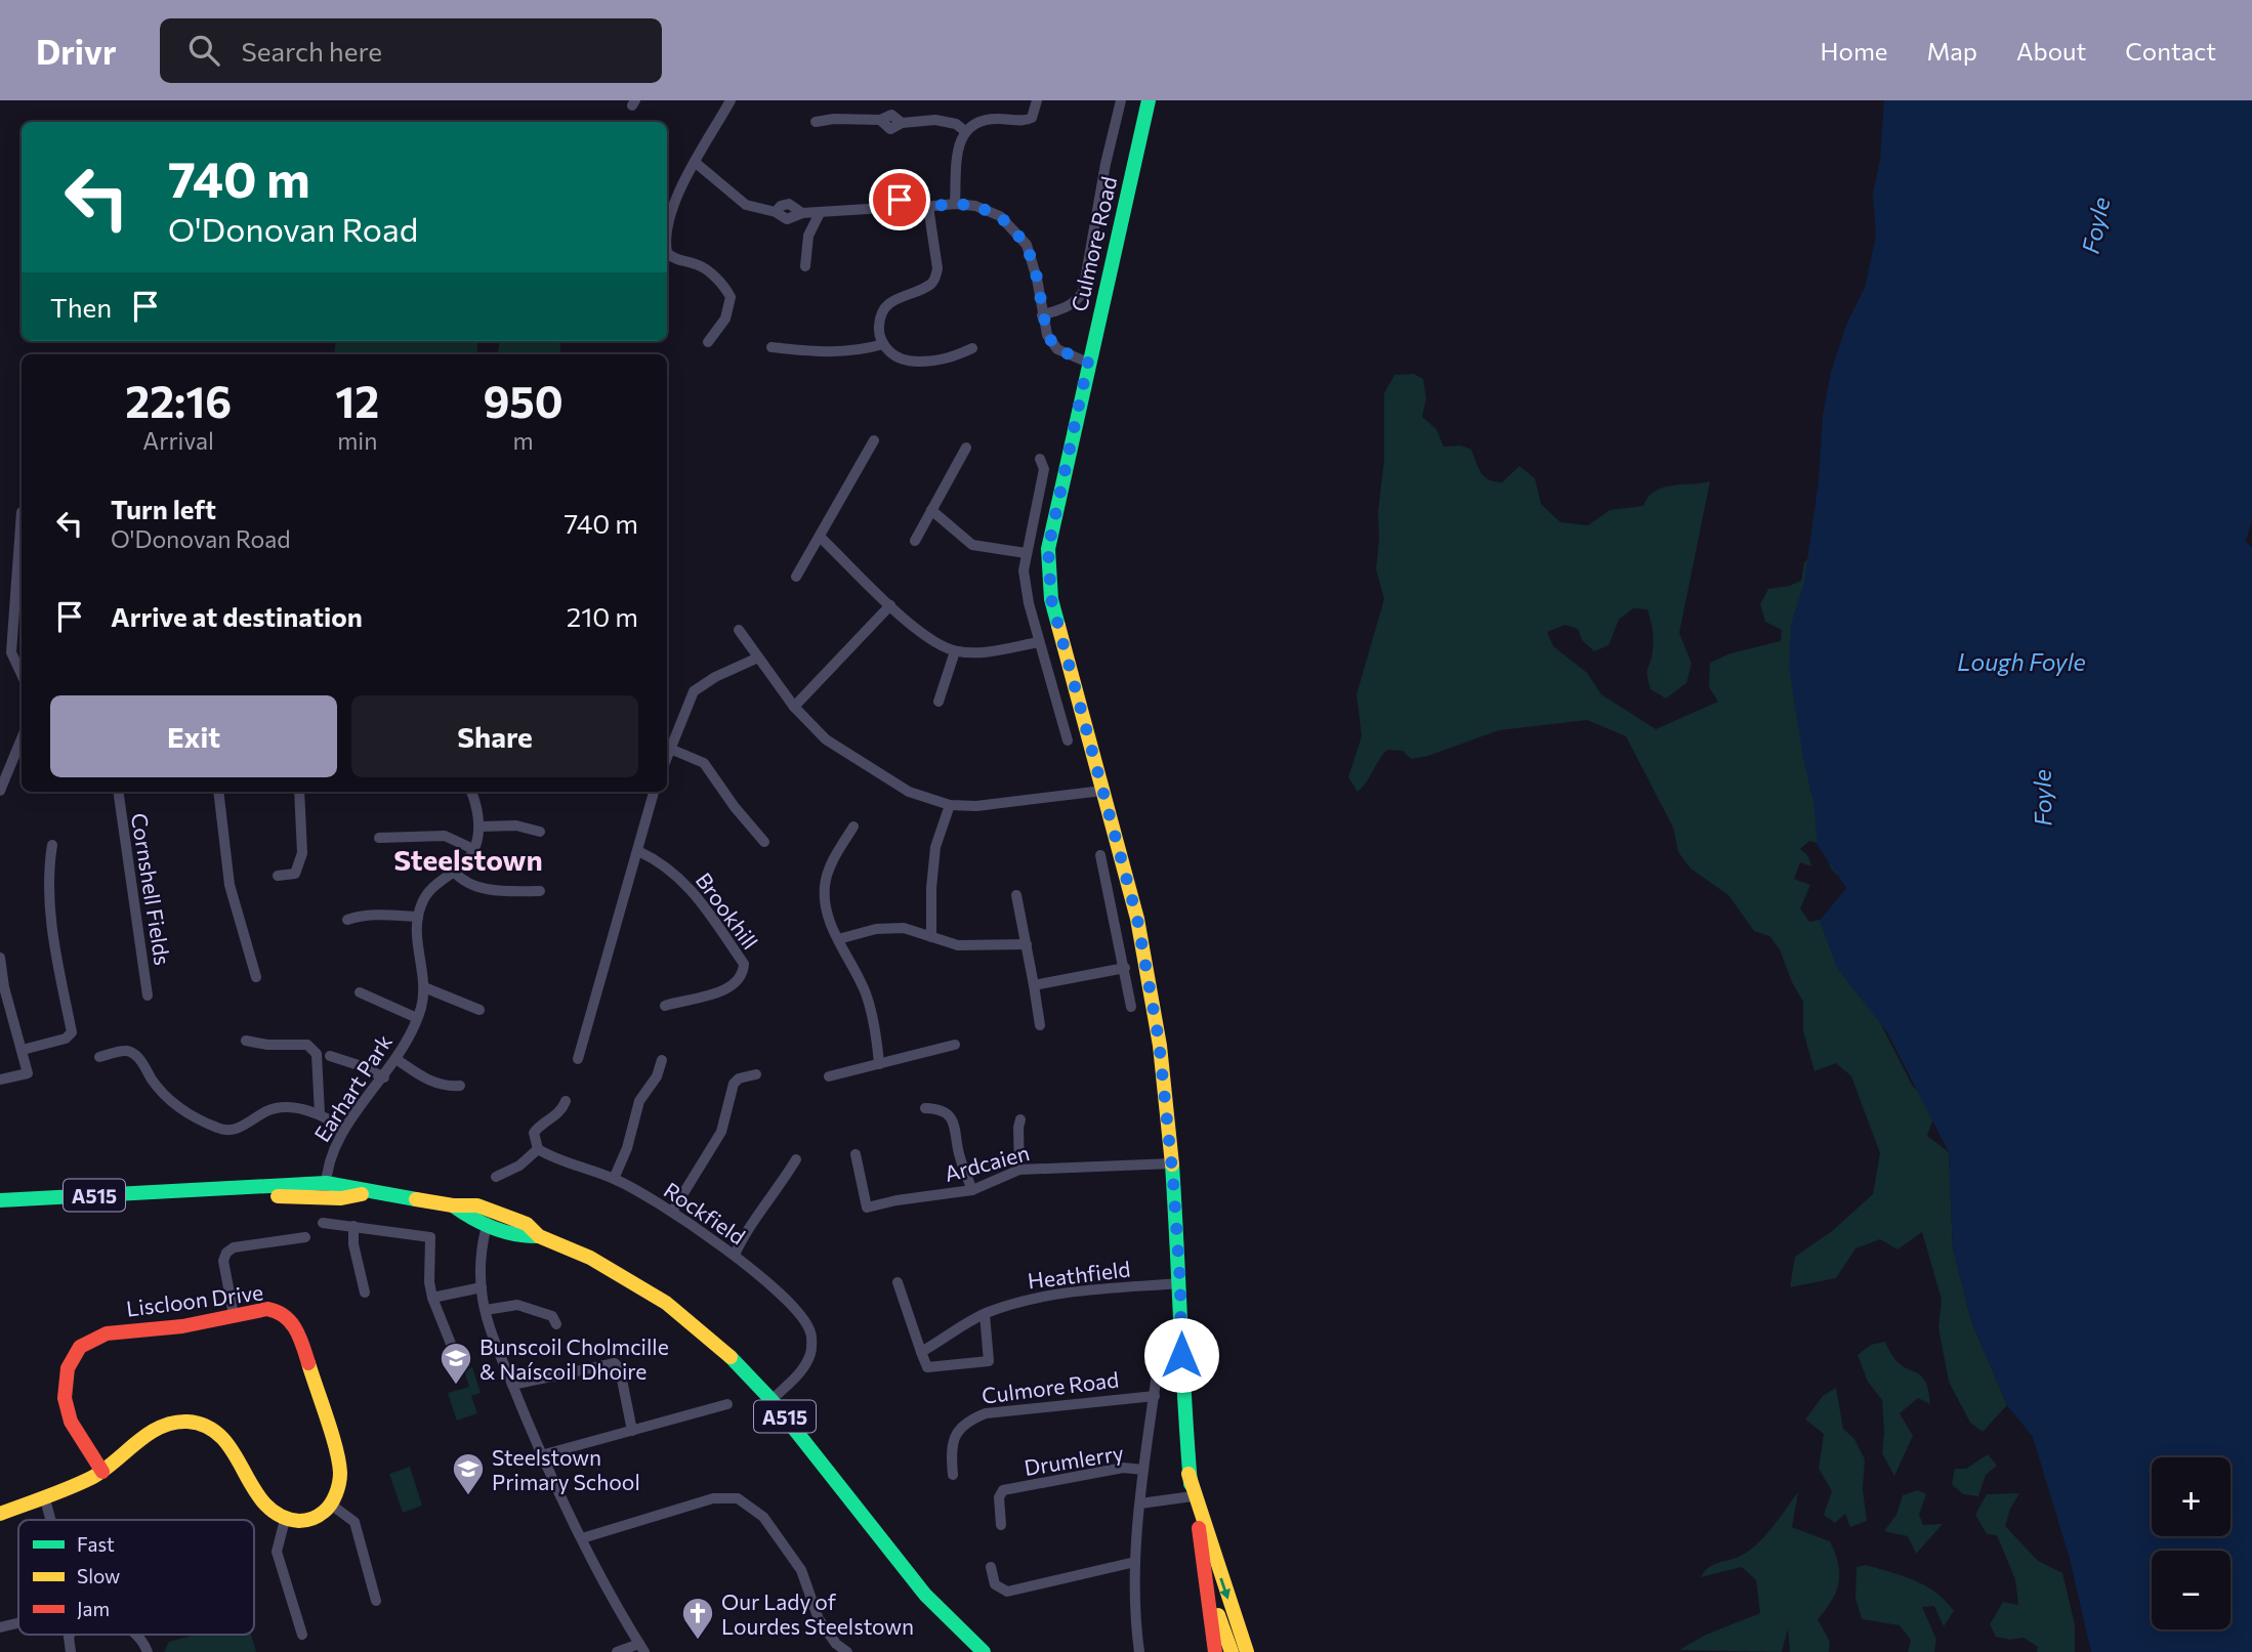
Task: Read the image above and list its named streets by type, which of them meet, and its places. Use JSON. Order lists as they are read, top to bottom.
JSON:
{
  "streets": {
    "main road": ["Culmore Road", "A515", "Liscloon Drive"],
    "street": [
      "Cornshell Fields",
      "Brookhill",
      "Earhart Park",
      "Ardcaien",
      "Rockfield",
      "Heathfield",
      "Drumlerry"
    ]
  },
  "crossings": [
    ["Culmore Road", "Ardcaien"],
    ["Culmore Road", "Heathfield"],
    ["Earhart Park", "A515"],
    ["A515", "Rockfield"]
  ],
  "districts": ["Steelstown"],
  "water": ["Foyle", "Lough Foyle"],
  "places": {
    "school or university": ["Bunscoil Cholmcille & Naíscoil Dhoire", "Steelstown Primary School"],
    "church": ["Our Lady of Lourdes Steelstown"]
  },
  "legend": ["Fast", "Slow", "Jam"],
  "page": {
    "header": "Drivr",
    "search": "Search here",
    "nav": [
      "Home",
      "Map",
      "About",
      "Contact"
    ],
    "turn": ["740 m", "O'Donovan Road"],
    "then": "Then",
    "eta": [
      "22:16",
      "Arrival",
      "12",
      "min",
      "950",
      "m"
    ],
    "list": [
      {
        "name": "Turn left",
        "note": "O'Donovan Road",
        "value": "740 m"
      },
      {
        "name": "Arrive at destination",
        "value": "210 m"
      }
    ],
    "buttons": ["Exit", "Share"],
    "map_buttons": ["+", "−"]
  }
}
